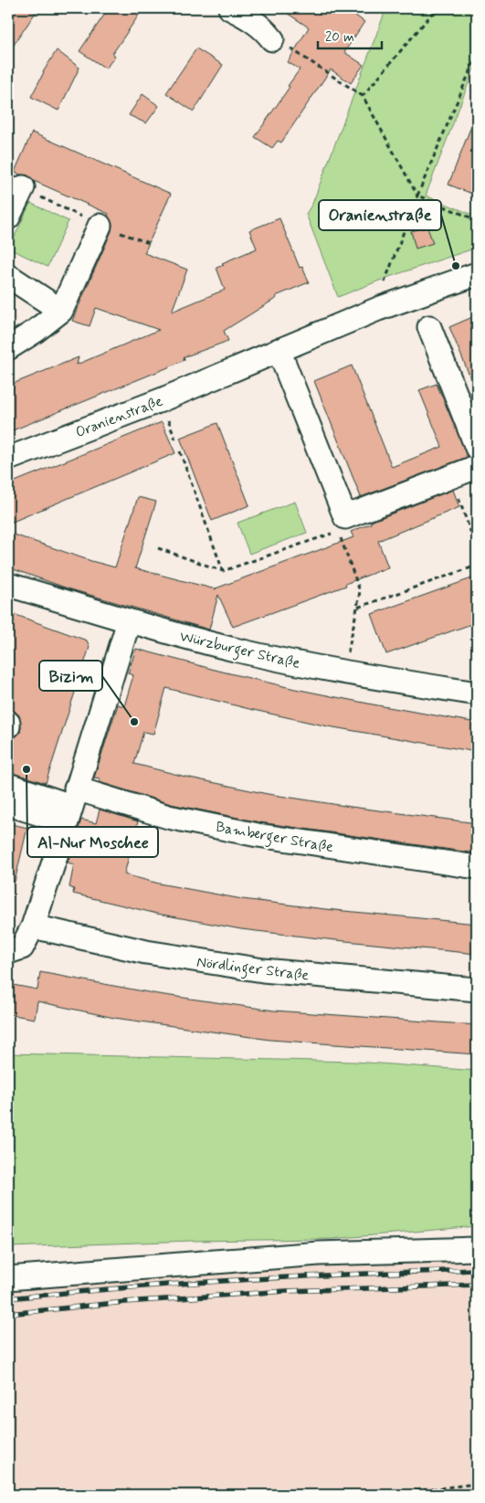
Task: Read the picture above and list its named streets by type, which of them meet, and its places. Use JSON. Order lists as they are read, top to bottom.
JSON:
{
  "streets": {
    "street": [
      "Oranienstraße",
      "Würzburger Straße",
      "Bamberger Straße",
      "Nördlinger Straße"
    ]
  },
  "places": ["Oranienstraße", "Bizim", "Al-Nur Moschee"],
  "scale_bar": "20 m"
}
